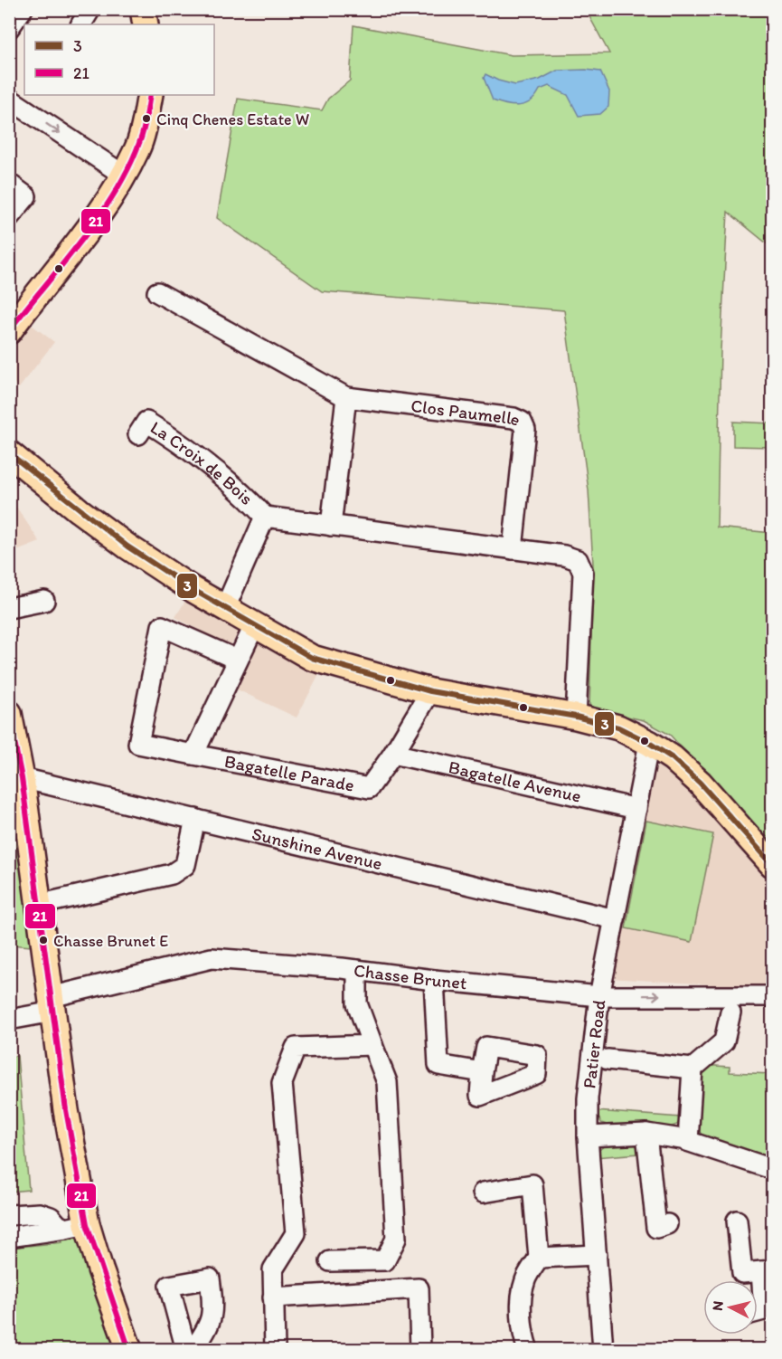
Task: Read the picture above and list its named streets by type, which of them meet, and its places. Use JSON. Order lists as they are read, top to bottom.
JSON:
{
  "streets": {
    "street": [
      "Clos Paumelle",
      "La Croix de Bois",
      "Bagatelle Parade",
      "Bagatelle Avenue",
      "Sunshine Avenue",
      "Chasse Brunet",
      "Patier Road"
    ]
  },
  "crossings": [
    ["Bagatelle Parade", "Bagatelle Avenue"],
    ["Bagatelle Avenue", "Patier Road"],
    ["Sunshine Avenue", "Patier Road"],
    ["Chasse Brunet", "Patier Road"]
  ],
  "places": ["Cinq Chenes Estate W", "Chasse Brunet E"],
  "lines": ["transit line 21", "transit line 3"],
  "legend": ["3", "21"],
  "north": "left"
}
